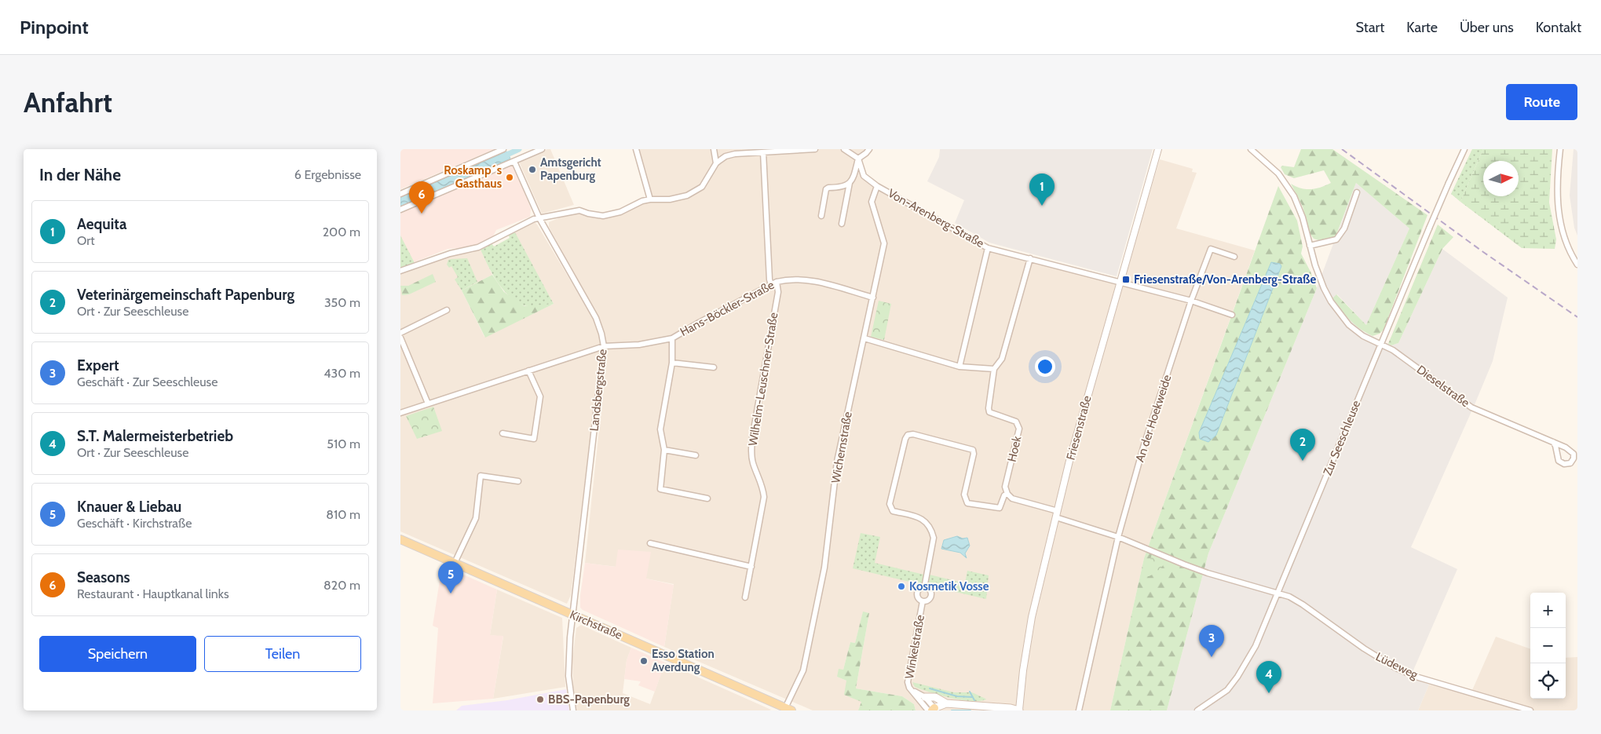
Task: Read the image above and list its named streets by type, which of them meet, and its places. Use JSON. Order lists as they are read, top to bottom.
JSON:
{
  "streets": {
    "main road": ["Kirchstraße"],
    "street": [
      "Von-Arenberg-Straße",
      "Hans-Böckler-Straße",
      "Wilhelm-Leuschner-Straße",
      "Dieselstraße",
      "Landsbergstraße",
      "An der Hoekweide",
      "Friesenstraße",
      "Zur Seeschleuse",
      "Wichernstraße",
      "Hoek",
      "Winkelstraße",
      "Lüdeweg"
    ]
  },
  "crossings": [
    ["Von-Arenberg-Straße", "Friesenstraße"],
    ["Von-Arenberg-Straße", "Wichernstraße"],
    ["Von-Arenberg-Straße", "Hoek"],
    ["Hans-Böckler-Straße", "Wilhelm-Leuschner-Straße"],
    ["Hans-Böckler-Straße", "Landsbergstraße"],
    ["Hans-Böckler-Straße", "Wichernstraße"],
    ["Dieselstraße", "Zur Seeschleuse"],
    ["Landsbergstraße", "Kirchstraße"],
    ["Zur Seeschleuse", "Lüdeweg"],
    ["Wichernstraße", "Kirchstraße"]
  ],
  "places": {
    "other": [
      "Amtsgericht Papenburg",
      "Roskamp´s Gasthaus",
      "Kosmetik Vosse",
      "Esso Station Averdung",
      "BBS-Papenburg"
    ],
    "transit": ["Friesenstraße/Von-Arenberg-Straße"]
  },
  "north": "right",
  "page": {
    "header": "Pinpoint",
    "nav": [
      "Start",
      "Karte",
      "Über uns",
      "Kontakt"
    ],
    "buttons": [
      "Route",
      ["Speichern", "Teilen"]
    ],
    "title": "Anfahrt",
    "heading": ["In der Nähe", "6 Ergebnisse"],
    "pins": [
      "1",
      "6",
      "2",
      "5",
      "3",
      "4"
    ],
    "list": [
      {
        "mark": "1",
        "name": "Aequita",
        "note": "Ort",
        "value": "200 m"
      },
      {
        "mark": "2",
        "name": "Veterinärgemeinschaft Papenburg",
        "note": "Ort · Zur Seeschleuse",
        "value": "350 m"
      },
      {
        "mark": "3",
        "name": "Expert",
        "note": "Geschäft · Zur Seeschleuse",
        "value": "430 m"
      },
      {
        "mark": "4",
        "name": "S.T. Malermeisterbetrieb",
        "note": "Ort · Zur Seeschleuse",
        "value": "510 m"
      },
      {
        "mark": "5",
        "name": "Knauer & Liebau",
        "note": "Geschäft · Kirchstraße",
        "value": "810 m"
      },
      {
        "mark": "6",
        "name": "Seasons",
        "note": "Restaurant · Hauptkanal links",
        "value": "820 m"
      }
    ],
    "map_buttons": ["+", "−"]
  }
}
